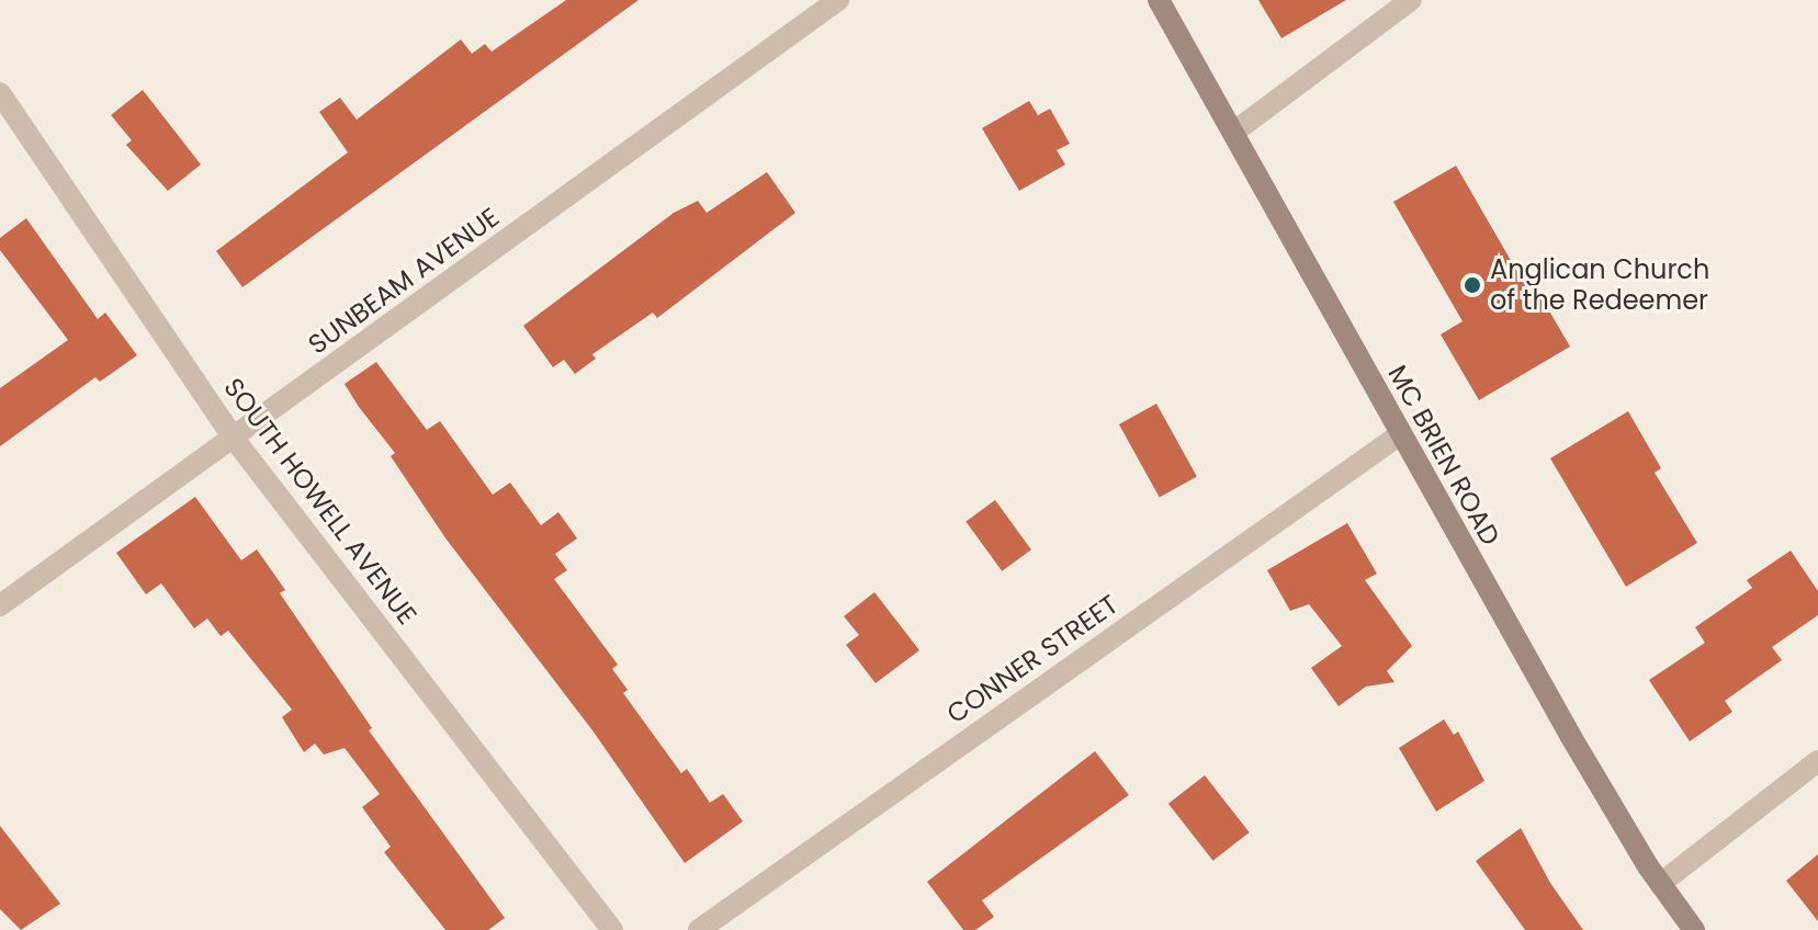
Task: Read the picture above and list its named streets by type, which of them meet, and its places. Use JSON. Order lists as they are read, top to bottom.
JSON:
{
  "streets": {
    "street": [
      "SUNBEAM AVENUE",
      "MC BRIEN ROAD",
      "SOUTH HOWELL AVENUE",
      "CONNER STREET"
    ]
  },
  "crossings": [
    ["SUNBEAM AVENUE", "SOUTH HOWELL AVENUE"],
    ["MC BRIEN ROAD", "CONNER STREET"]
  ],
  "places": ["Anglican Church of the Redeemer"]
}
